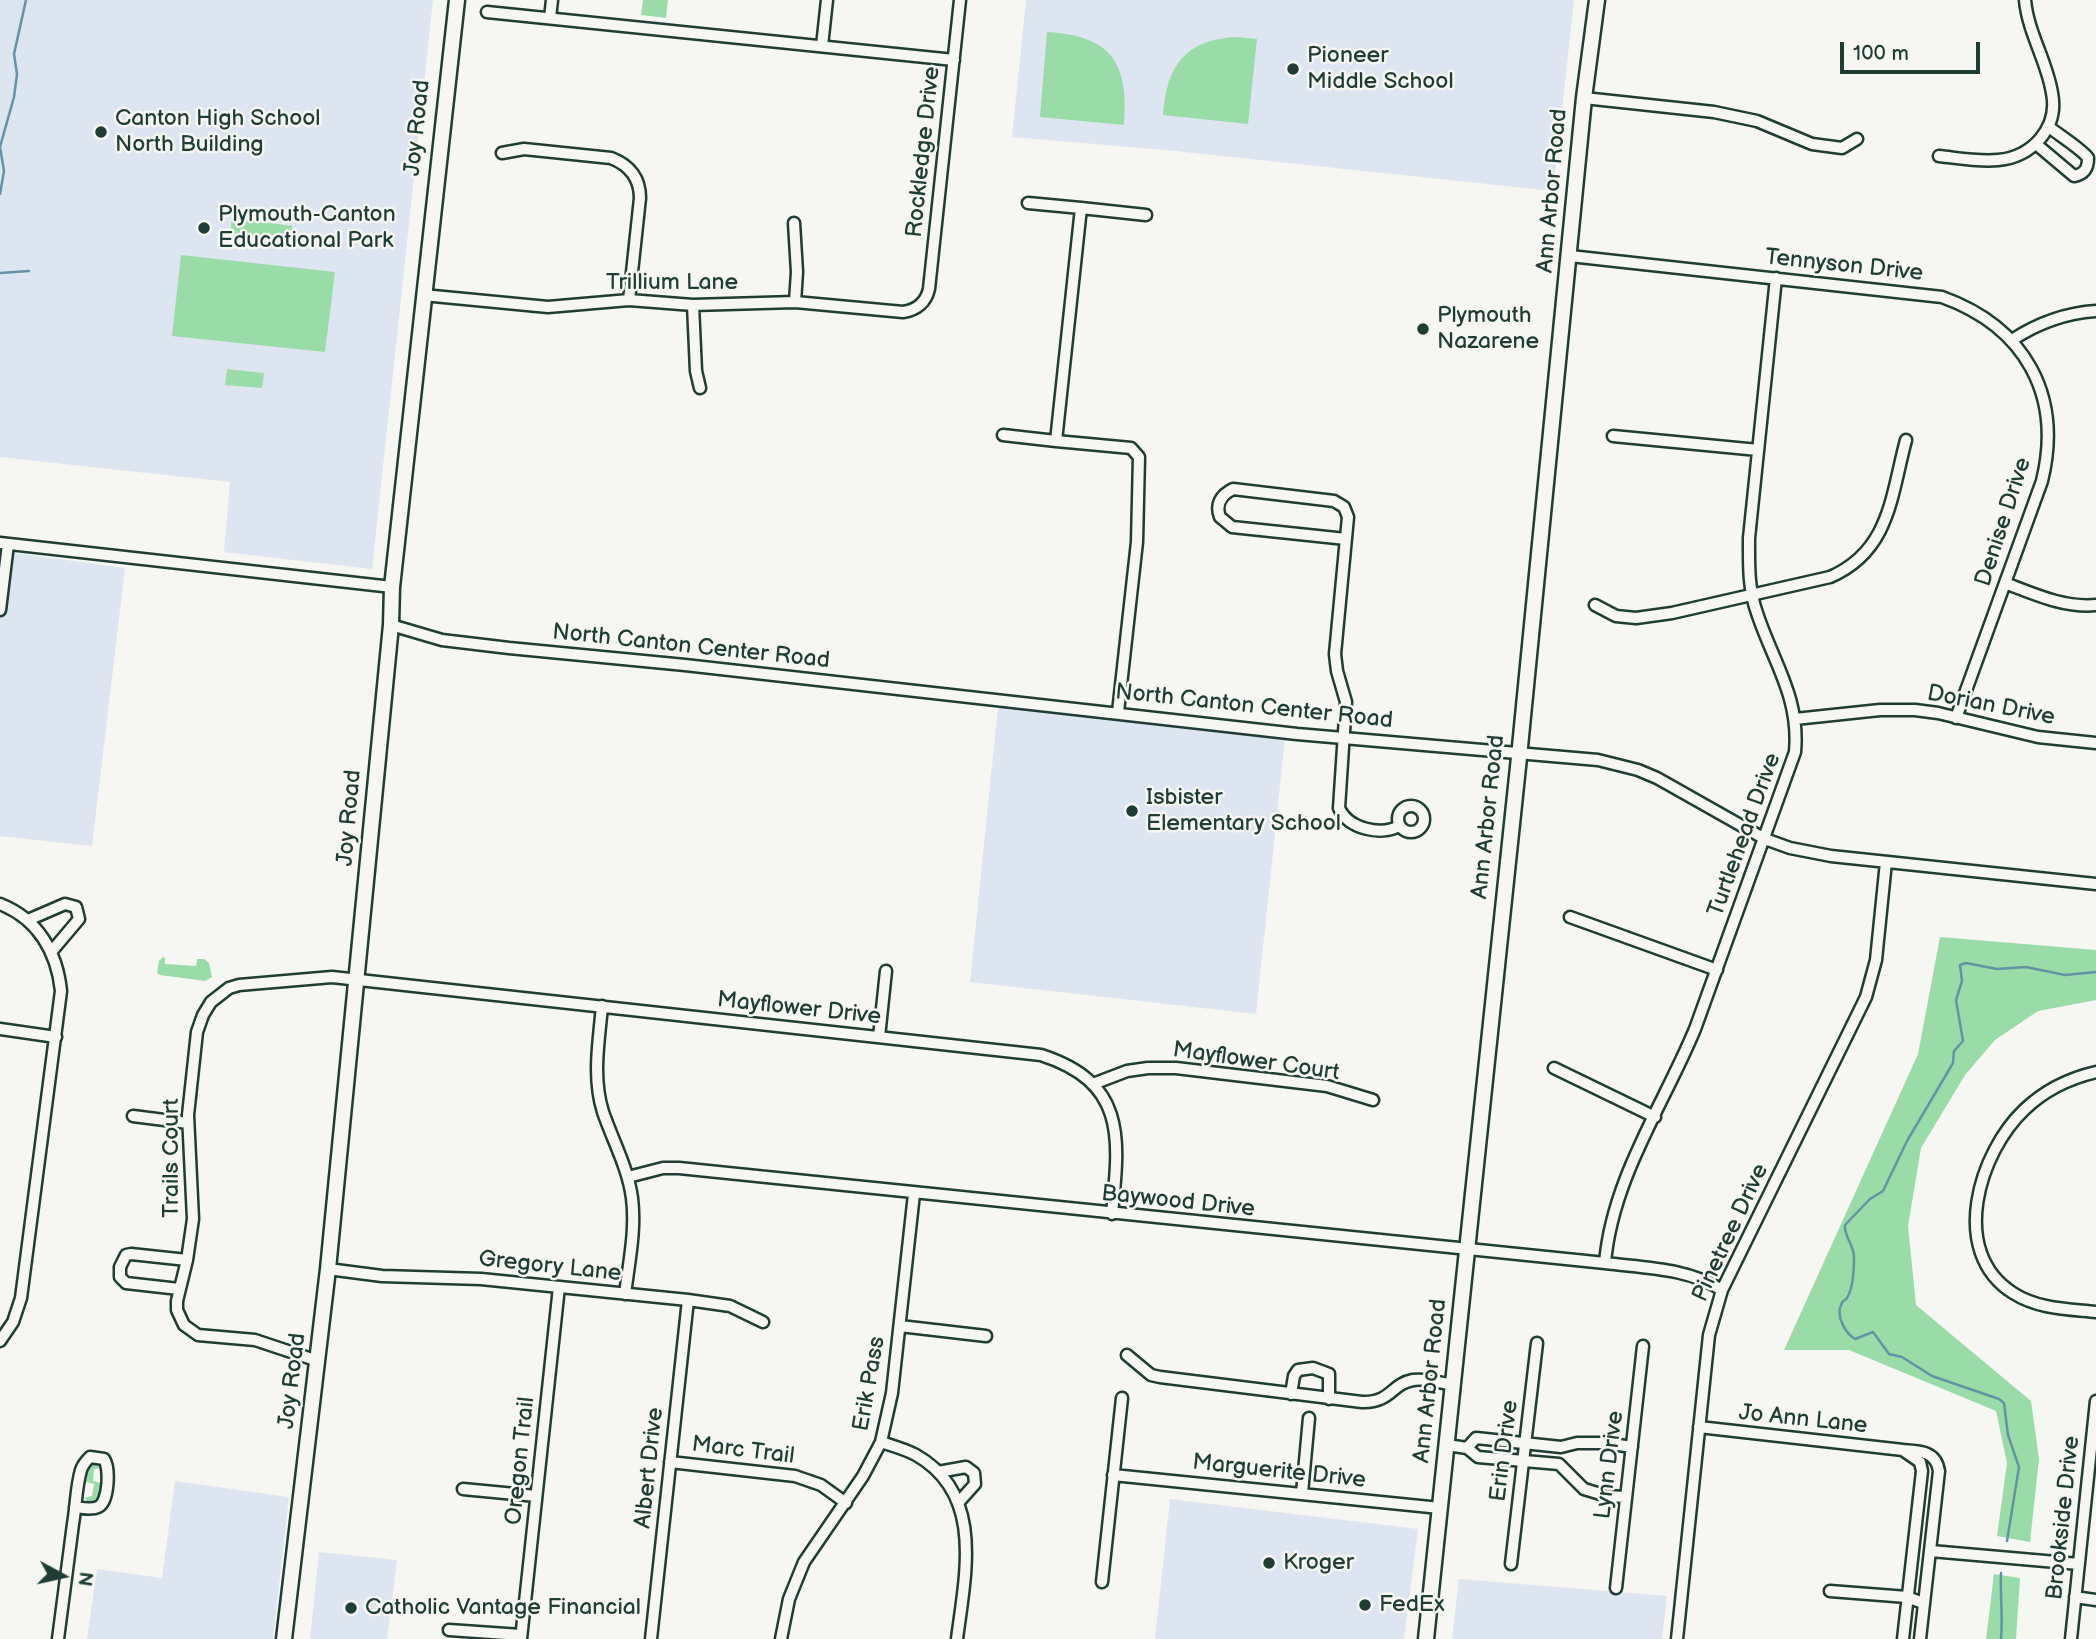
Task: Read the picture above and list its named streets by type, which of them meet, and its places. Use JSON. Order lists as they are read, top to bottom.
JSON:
{
  "streets": {
    "street": [
      "Joy Road",
      "Rockledge Drive",
      "Ann Arbor Road",
      "Tennyson Drive",
      "Trillium Lane",
      "Denise Drive",
      "North Canton Center Road",
      "Dorian Drive",
      "Turtlehead Drive",
      "Mayflower Drive",
      "Mayflower Court",
      "Trails Court",
      "Baywood Drive",
      "Pinetree Drive",
      "Gregory Lane",
      "Erik Pass",
      "Jo Ann Lane",
      "Marc Trail",
      "Erin Drive",
      "Oregon Trail",
      "Lynn Drive",
      "Albert Drive",
      "Marguerite Drive",
      "Brookside Drive"
    ]
  },
  "crossings": [
    ["Joy Road", "Trillium Lane"],
    ["Joy Road", "North Canton Center Road"],
    ["Joy Road", "Mayflower Drive"],
    ["Joy Road", "Trails Court"],
    ["Joy Road", "Gregory Lane"],
    ["Rockledge Drive", "Trillium Lane"],
    ["Ann Arbor Road", "Tennyson Drive"],
    ["Ann Arbor Road", "North Canton Center Road"],
    ["Ann Arbor Road", "Baywood Drive"],
    ["Ann Arbor Road", "Marguerite Drive"],
    ["Tennyson Drive", "Denise Drive"],
    ["Tennyson Drive", "Turtlehead Drive"],
    ["Denise Drive", "Dorian Drive"],
    ["North Canton Center Road", "Turtlehead Drive"],
    ["North Canton Center Road", "Pinetree Drive"],
    ["Dorian Drive", "Turtlehead Drive"],
    ["Turtlehead Drive", "Baywood Drive"],
    ["Mayflower Drive", "Mayflower Court"],
    ["Mayflower Drive", "Trails Court"],
    ["Mayflower Drive", "Baywood Drive"],
    ["Baywood Drive", "Pinetree Drive"],
    ["Baywood Drive", "Erik Pass"],
    ["Pinetree Drive", "Jo Ann Lane"],
    ["Gregory Lane", "Oregon Trail"],
    ["Gregory Lane", "Albert Drive"],
    ["Erik Pass", "Marc Trail"],
    ["Marc Trail", "Albert Drive"]
  ],
  "places": [
    "Pioneer Middle School",
    "Canton High School North Building",
    "Plymouth-Canton Educational Park",
    "Plymouth Nazarene",
    "Isbister Elementary School",
    "Kroger",
    "FedEx",
    "Catholic Vantage Financial"
  ],
  "scale_bar": "100 m",
  "north": "right"
}
